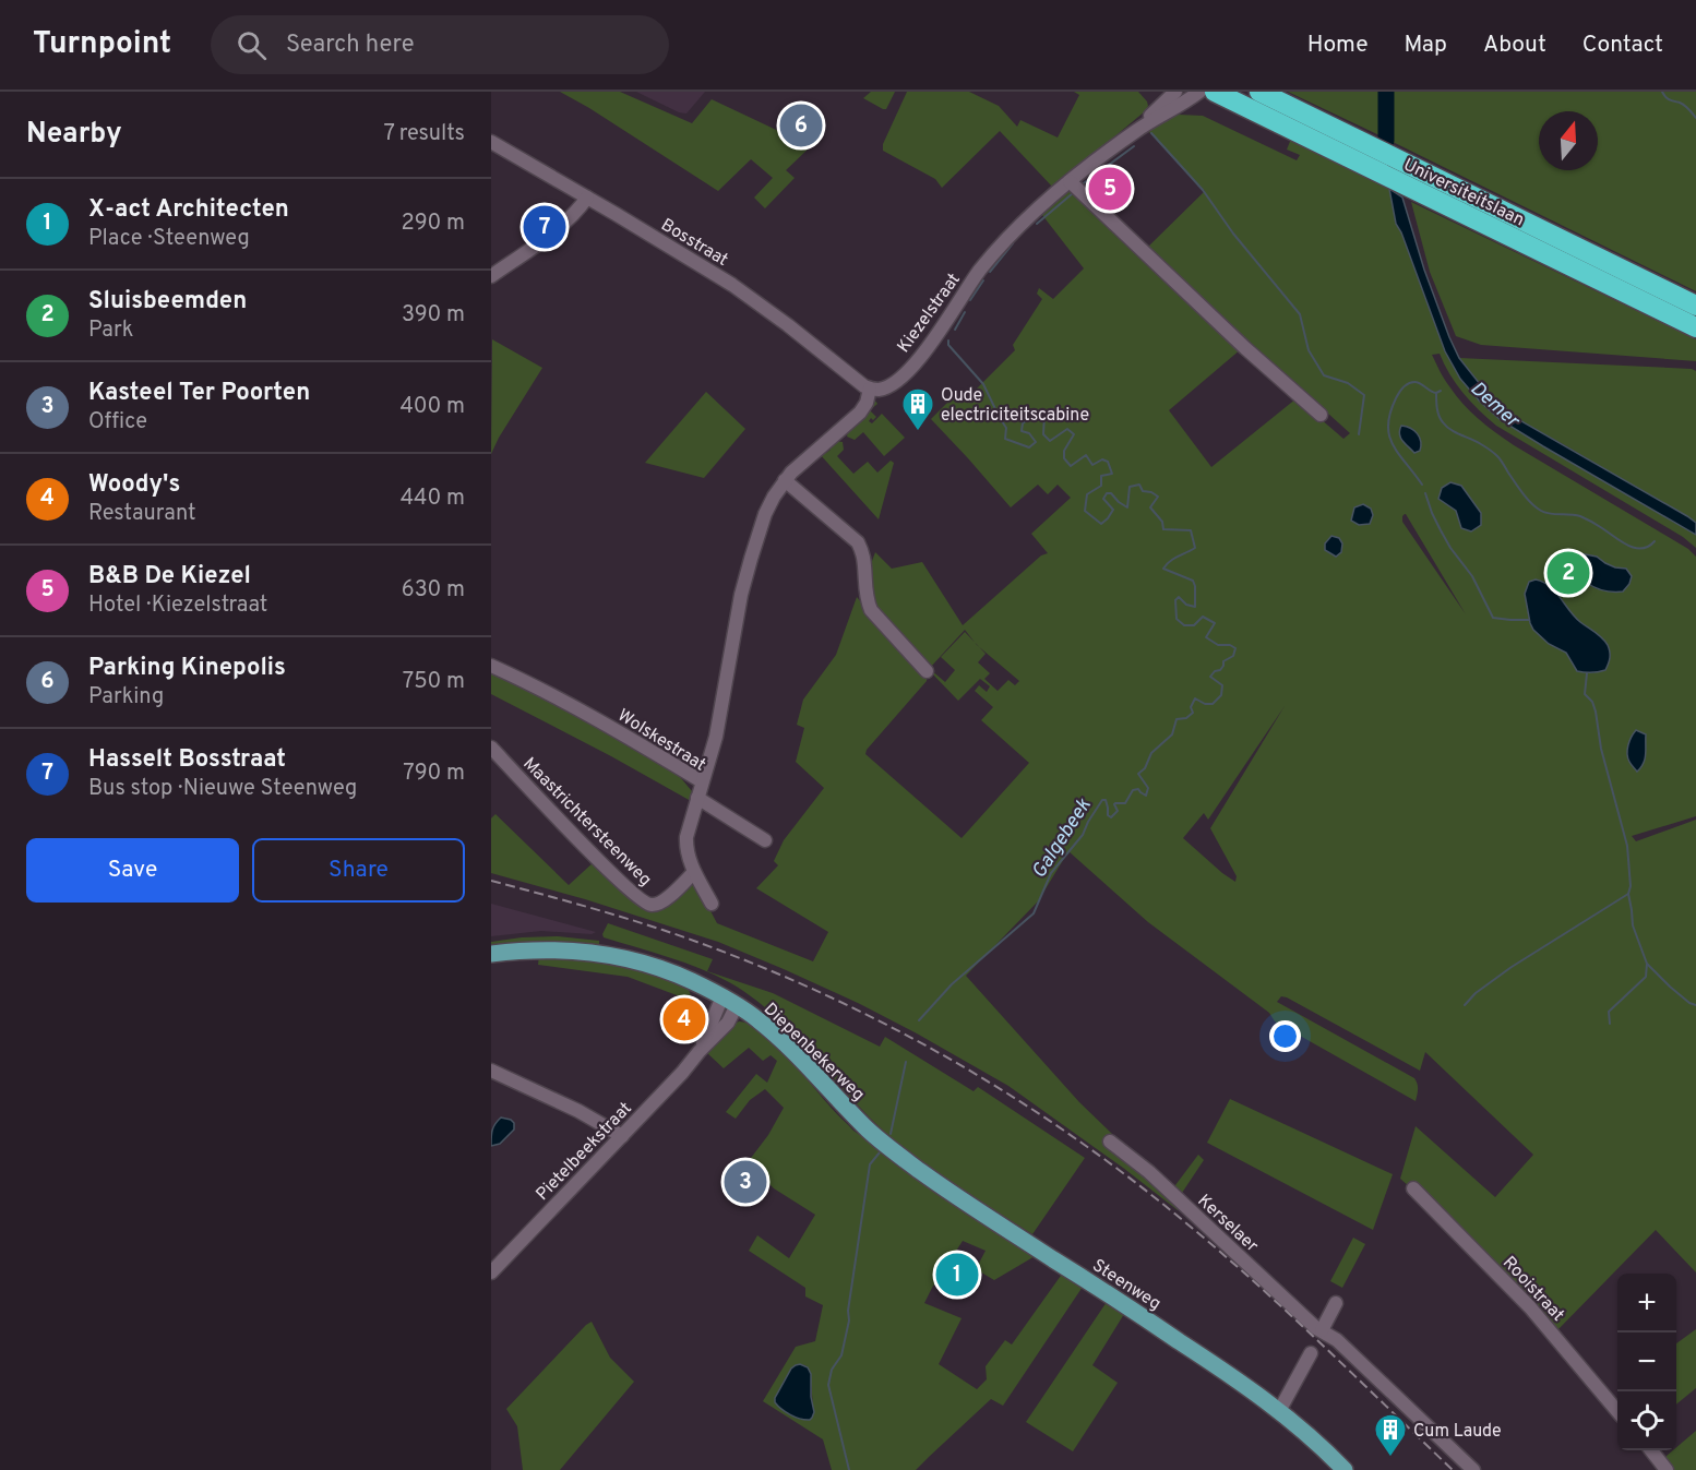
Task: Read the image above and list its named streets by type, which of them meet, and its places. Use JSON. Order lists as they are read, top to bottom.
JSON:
{
  "streets": {
    "highway": ["Universiteitslaan"],
    "main road": ["Diepenbekerweg", "Steenweg"],
    "street": [
      "Bosstraat",
      "Kiezelstraat",
      "Wolskestraat",
      "Maastrichtersteenweg",
      "Pietelbeekstraat",
      "Kerselaer",
      "Rooistraat"
    ]
  },
  "crossings": [
    ["Bosstraat", "Kiezelstraat"],
    ["Wolskestraat", "Maastrichtersteenweg"],
    ["Diepenbekerweg", "Pietelbeekstraat"],
    ["Diepenbekerweg", "Steenweg"]
  ],
  "water": ["Demer", "Galgebeek"],
  "places": {
    "building": ["Oude electriciteitscabine", "Cum Laude"]
  },
  "north": "top",
  "page": {
    "header": "Turnpoint",
    "search": "Search here",
    "nav": [
      "Home",
      "Map",
      "About",
      "Contact"
    ],
    "heading": ["Nearby", "7 results"],
    "pins": [
      "6",
      "5",
      "7",
      "2",
      "4",
      "3",
      "1"
    ],
    "list": [
      {
        "mark": "1",
        "name": "X-act Architecten",
        "note": "Place · Steenweg",
        "value": "290 m"
      },
      {
        "mark": "2",
        "name": "Sluisbeemden",
        "note": "Park",
        "value": "390 m"
      },
      {
        "mark": "3",
        "name": "Kasteel Ter Poorten",
        "note": "Office",
        "value": "400 m"
      },
      {
        "mark": "4",
        "name": "Woody's",
        "note": "Restaurant",
        "value": "440 m"
      },
      {
        "mark": "5",
        "name": "B&B De Kiezel",
        "note": "Hotel · Kiezelstraat",
        "value": "630 m"
      },
      {
        "mark": "6",
        "name": "Parking Kinepolis",
        "note": "Parking",
        "value": "750 m"
      },
      {
        "mark": "7",
        "name": "Hasselt Bosstraat",
        "note": "Bus stop · Nieuwe Steenweg",
        "value": "790 m"
      }
    ],
    "buttons": ["Save", "Share"],
    "map_buttons": ["+", "−"]
  }
}
